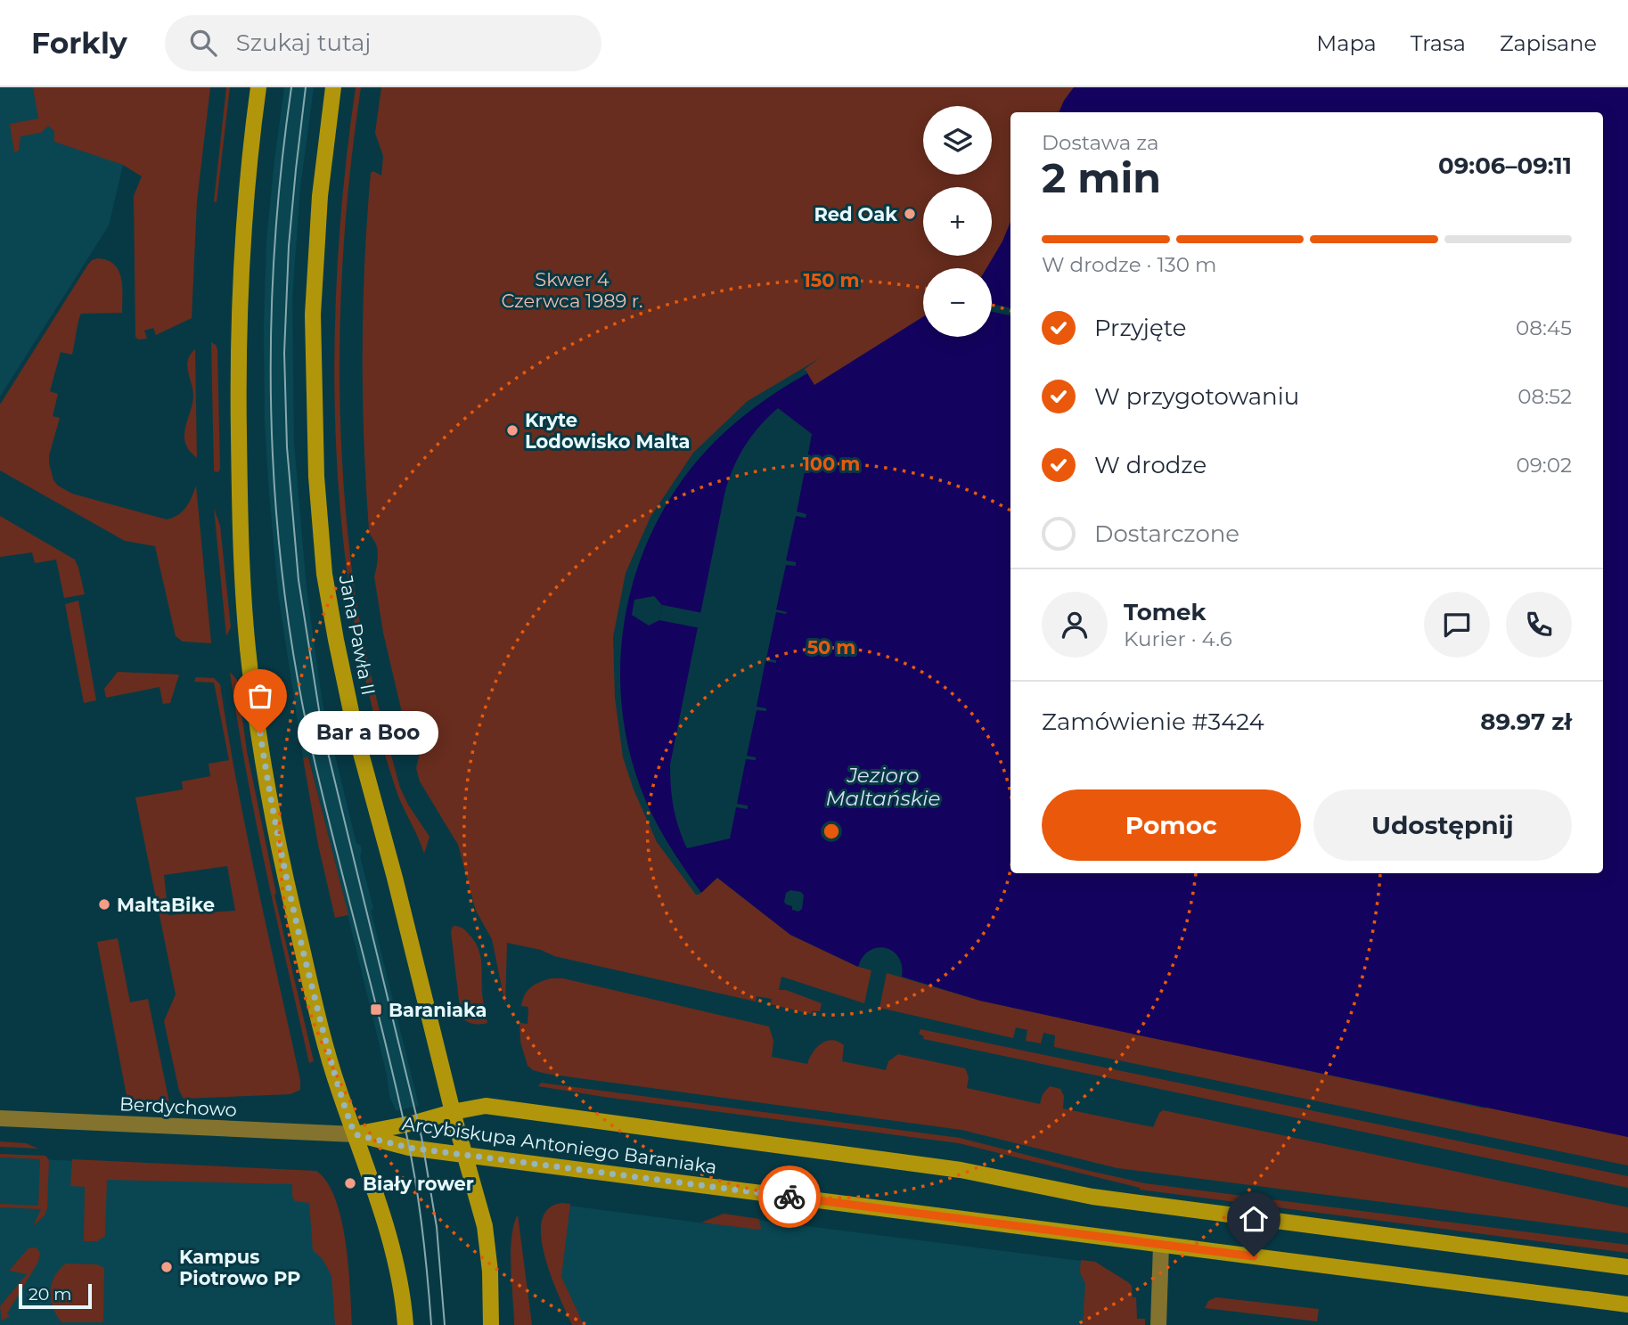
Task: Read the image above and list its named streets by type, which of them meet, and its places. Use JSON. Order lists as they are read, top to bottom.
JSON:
{
  "streets": {
    "street": ["Jana Pawła II", "Berdychowo", "Arcybiskupa Antoniego Baraniaka"]
  },
  "crossings": [
    ["Jana Pawła II", "Arcybiskupa Antoniego Baraniaka"],
    ["Berdychowo", "Arcybiskupa Antoniego Baraniaka"]
  ],
  "water": ["Jezioro Maltańskie"],
  "parks": ["Skwer 4 Czerwca 1989 r."],
  "places": {
    "other": [
      "Red Oak",
      "Kryte Lodowisko Malta",
      "Bar a Boo",
      "MaltaBike",
      "Biały rower",
      "Kampus Piotrowo PP"
    ],
    "transit": ["Baraniaka"]
  },
  "scale_bar": "20 m",
  "page": {
    "header": "Forkly",
    "search": "Szukaj tutaj",
    "nav": ["Mapa", "Trasa", "Zapisane"],
    "map_buttons": ["+", "−"],
    "heading": ["2 min", "Dostawa za", "09:06–09:11"],
    "panel": [
      "Tomek",
      "Kurier · 4.6",
      "Zamówienie #3424",
      "89.97 zł"
    ],
    "bar": "W drodze · 130 m",
    "list": [
      ["Przyjęte", "08:45"],
      ["W przygotowaniu", "08:52"],
      ["W drodze", "09:02"],
      "Dostarczone"
    ],
    "bubble": "Bar a Boo",
    "buttons": ["Pomoc", "Udostępnij"],
    "scale": "20 m"
  },
  "rings": ["150 m", "100 m", "50 m"]
}
